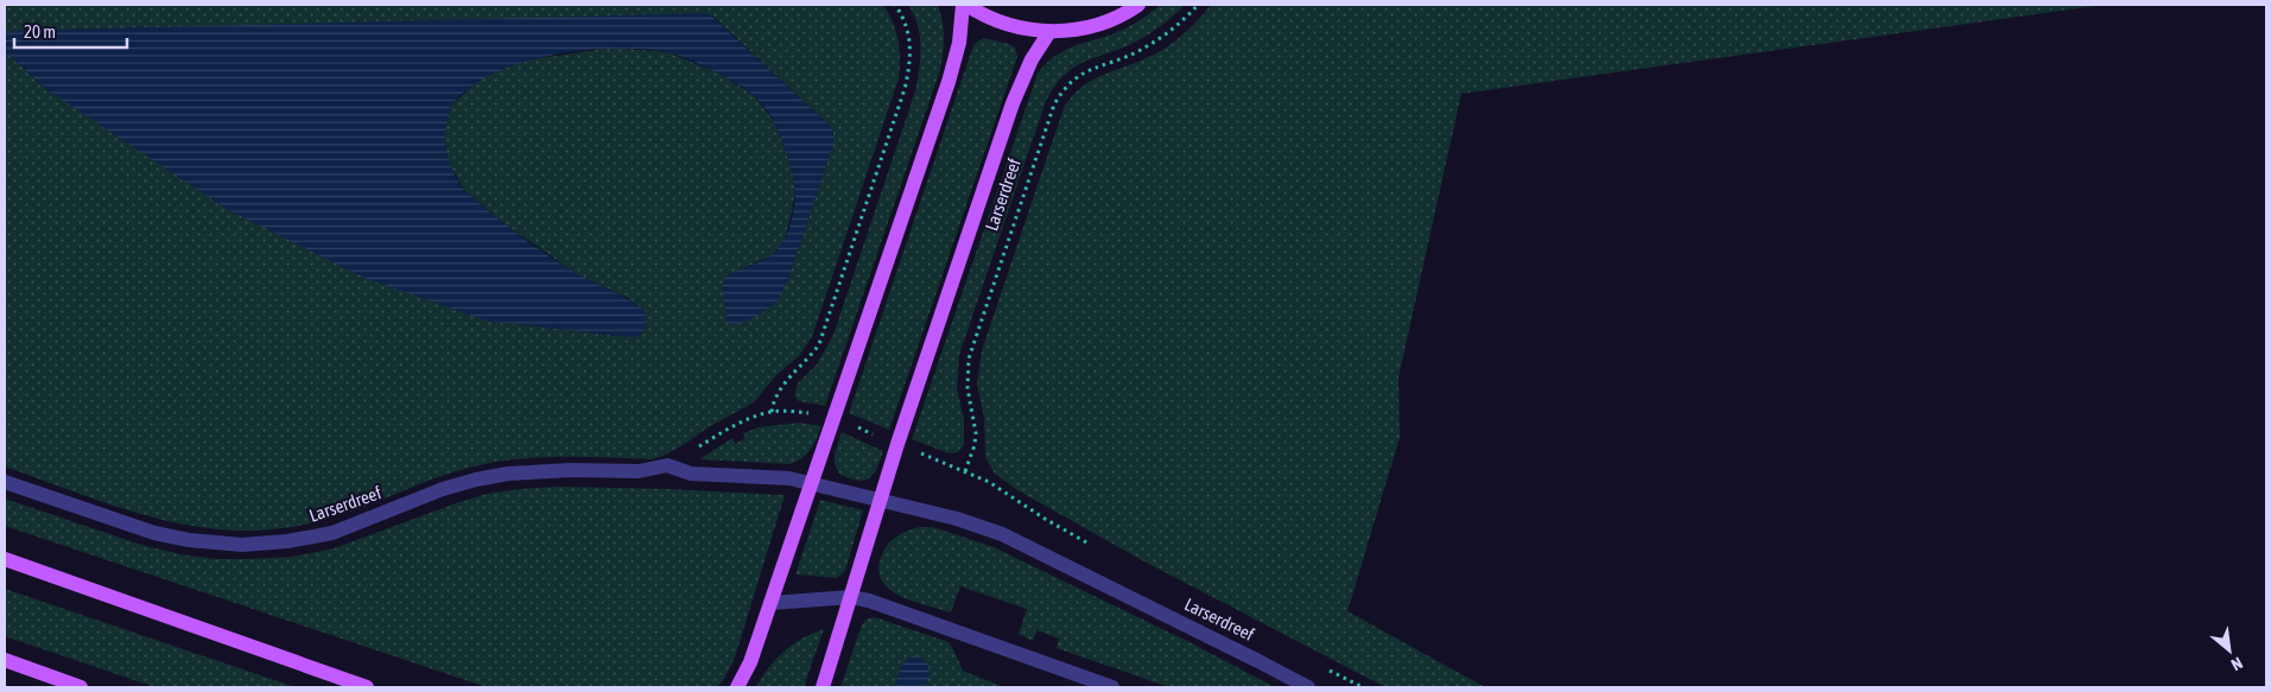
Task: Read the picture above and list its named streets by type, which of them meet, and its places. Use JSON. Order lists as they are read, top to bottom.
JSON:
{
  "streets": {
    "main road": ["Larserdreef"]
  },
  "scale_bar": "20 m",
  "north": "bottom right"
}
